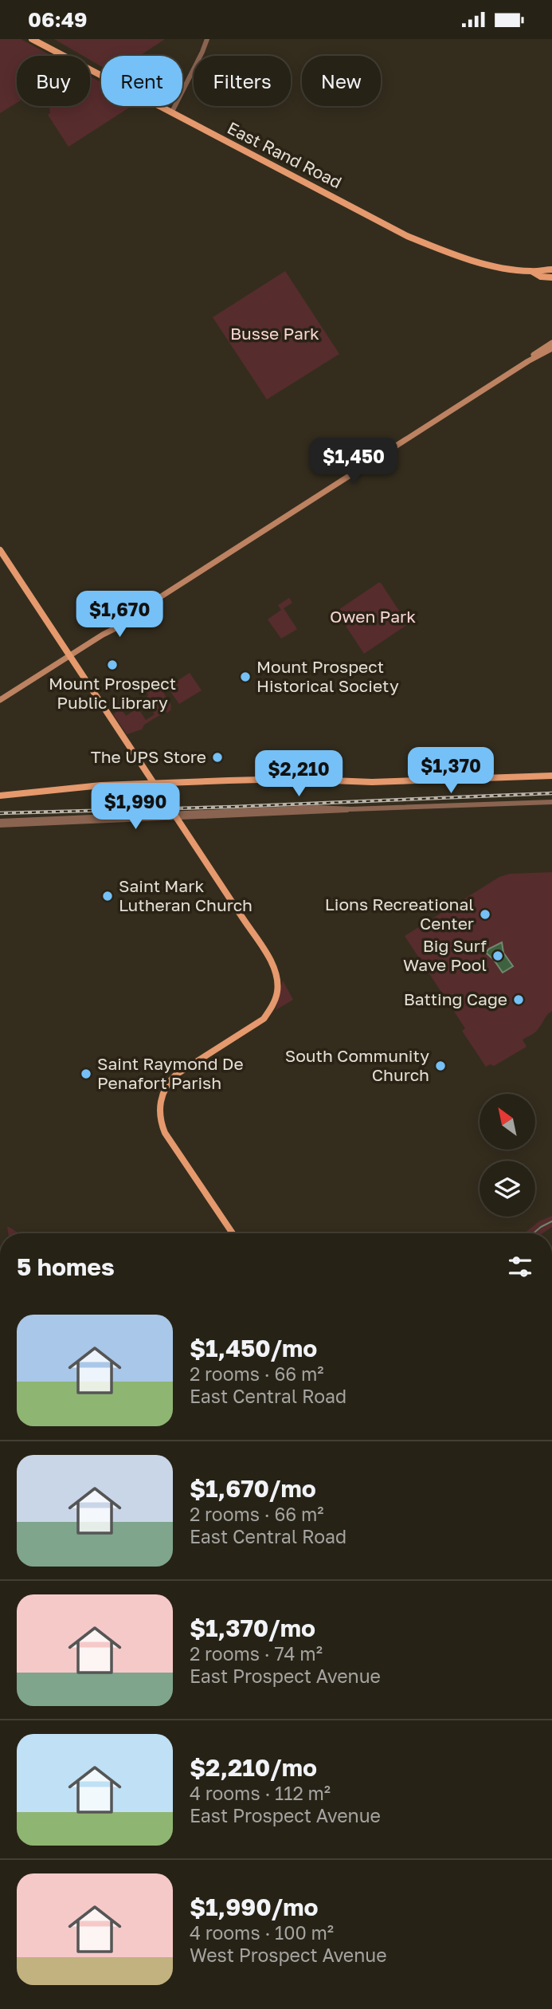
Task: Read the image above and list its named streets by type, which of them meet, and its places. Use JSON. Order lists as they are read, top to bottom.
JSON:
{
  "streets": {
    "main road": ["East Rand Road"]
  },
  "parks": ["Busse Park", "Owen Park"],
  "places": [
    "Mount Prospect Public Library",
    "Mount Prospect Historical Society",
    "The UPS Store",
    "Saint Mark Lutheran Church",
    "Lions Recreational Center",
    "Big Surf Wave Pool",
    "Batting Cage",
    "South Community Church",
    "Saint Raymond De Penafort Parish"
  ],
  "north": "top left",
  "page": {
    "status": "06:49",
    "chip": [
      "Buy",
      "Rent",
      "Filters",
      "New"
    ],
    "price": [
      "$1,450",
      "$1,670",
      "$1,370",
      "$2,210",
      "$1,990"
    ],
    "heading": "5 homes",
    "list": [
      {
        "name": "$1,450/mo",
        "note": "2 rooms · 66 m² · East Central Road"
      },
      {
        "name": "$1,670/mo",
        "note": "2 rooms · 66 m² · East Central Road"
      },
      {
        "name": "$1,370/mo",
        "note": "2 rooms · 74 m² · East Prospect Avenue"
      },
      {
        "name": "$2,210/mo",
        "note": "4 rooms · 112 m² · East Prospect Avenue"
      },
      {
        "name": "$1,990/mo",
        "note": "4 rooms · 100 m² · West Prospect Avenue"
      }
    ]
  }
}
